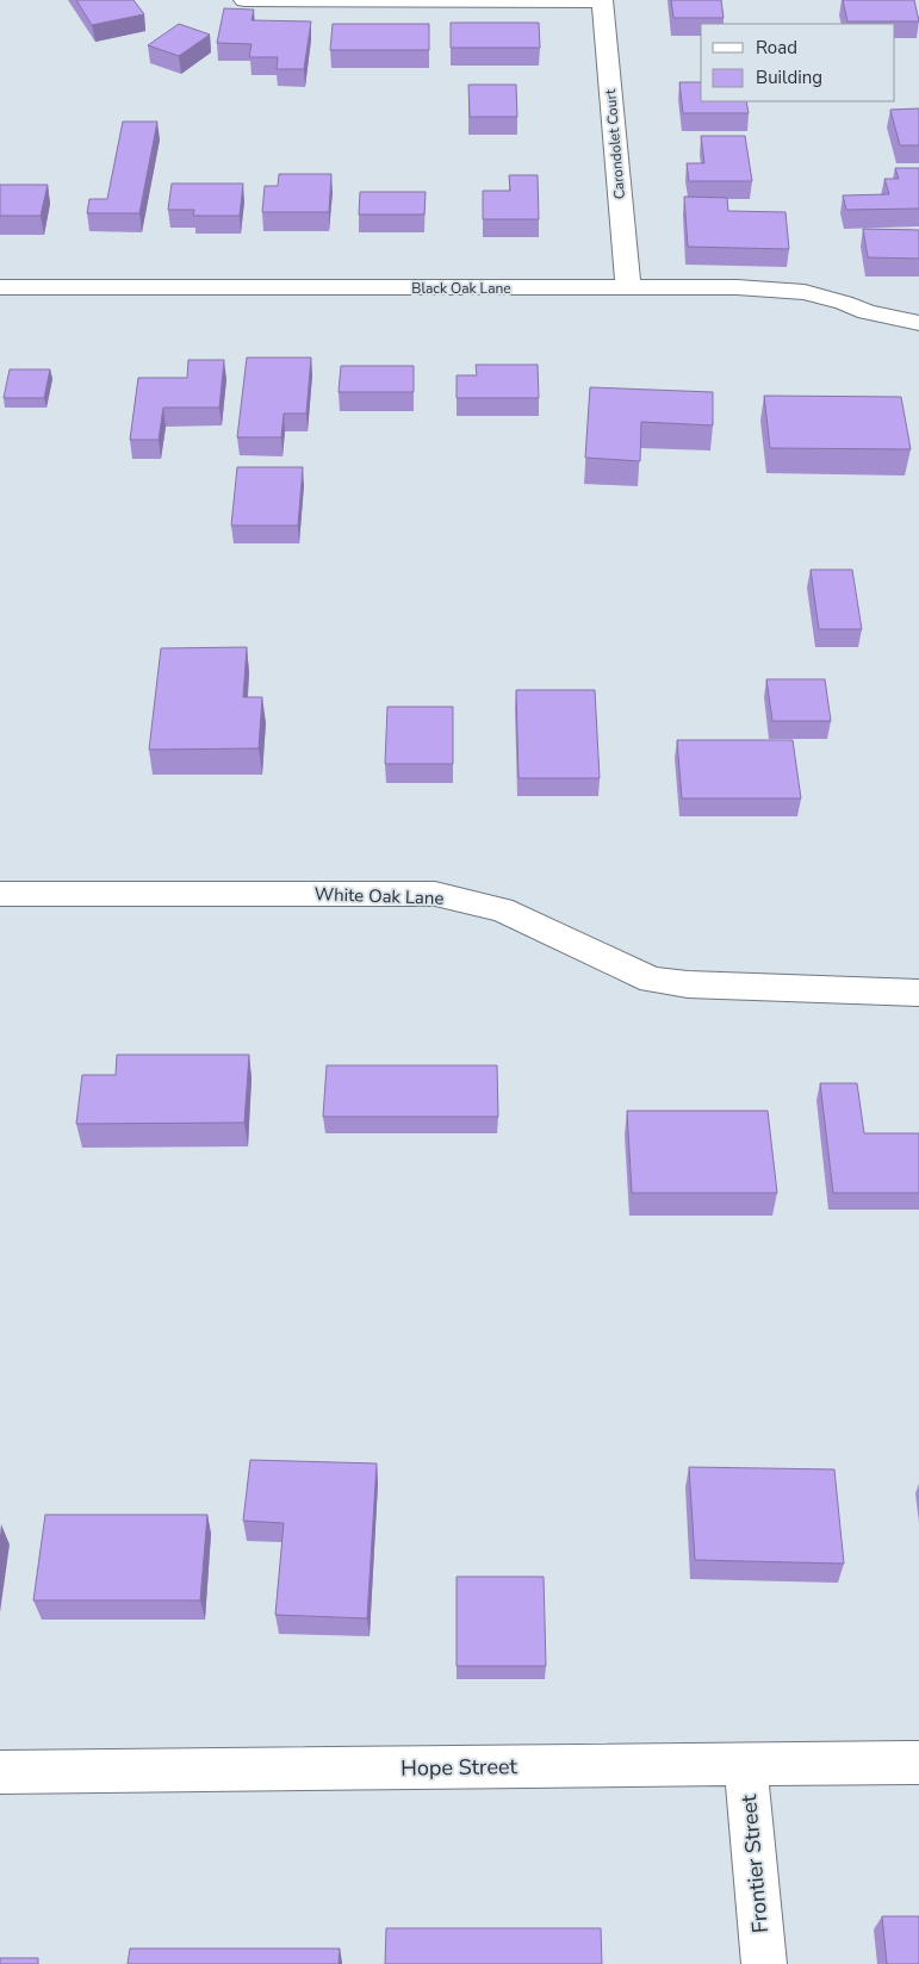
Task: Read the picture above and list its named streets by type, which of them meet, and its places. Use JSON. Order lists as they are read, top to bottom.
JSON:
{
  "streets": {
    "street": [
      "Carondolet Court",
      "Black Oak Lane",
      "White Oak Lane",
      "Hope Street",
      "Frontier Street"
    ]
  },
  "crossings": [
    ["Carondolet Court", "Black Oak Lane"],
    ["Hope Street", "Frontier Street"]
  ],
  "legend": ["Road", "Building"]
}
